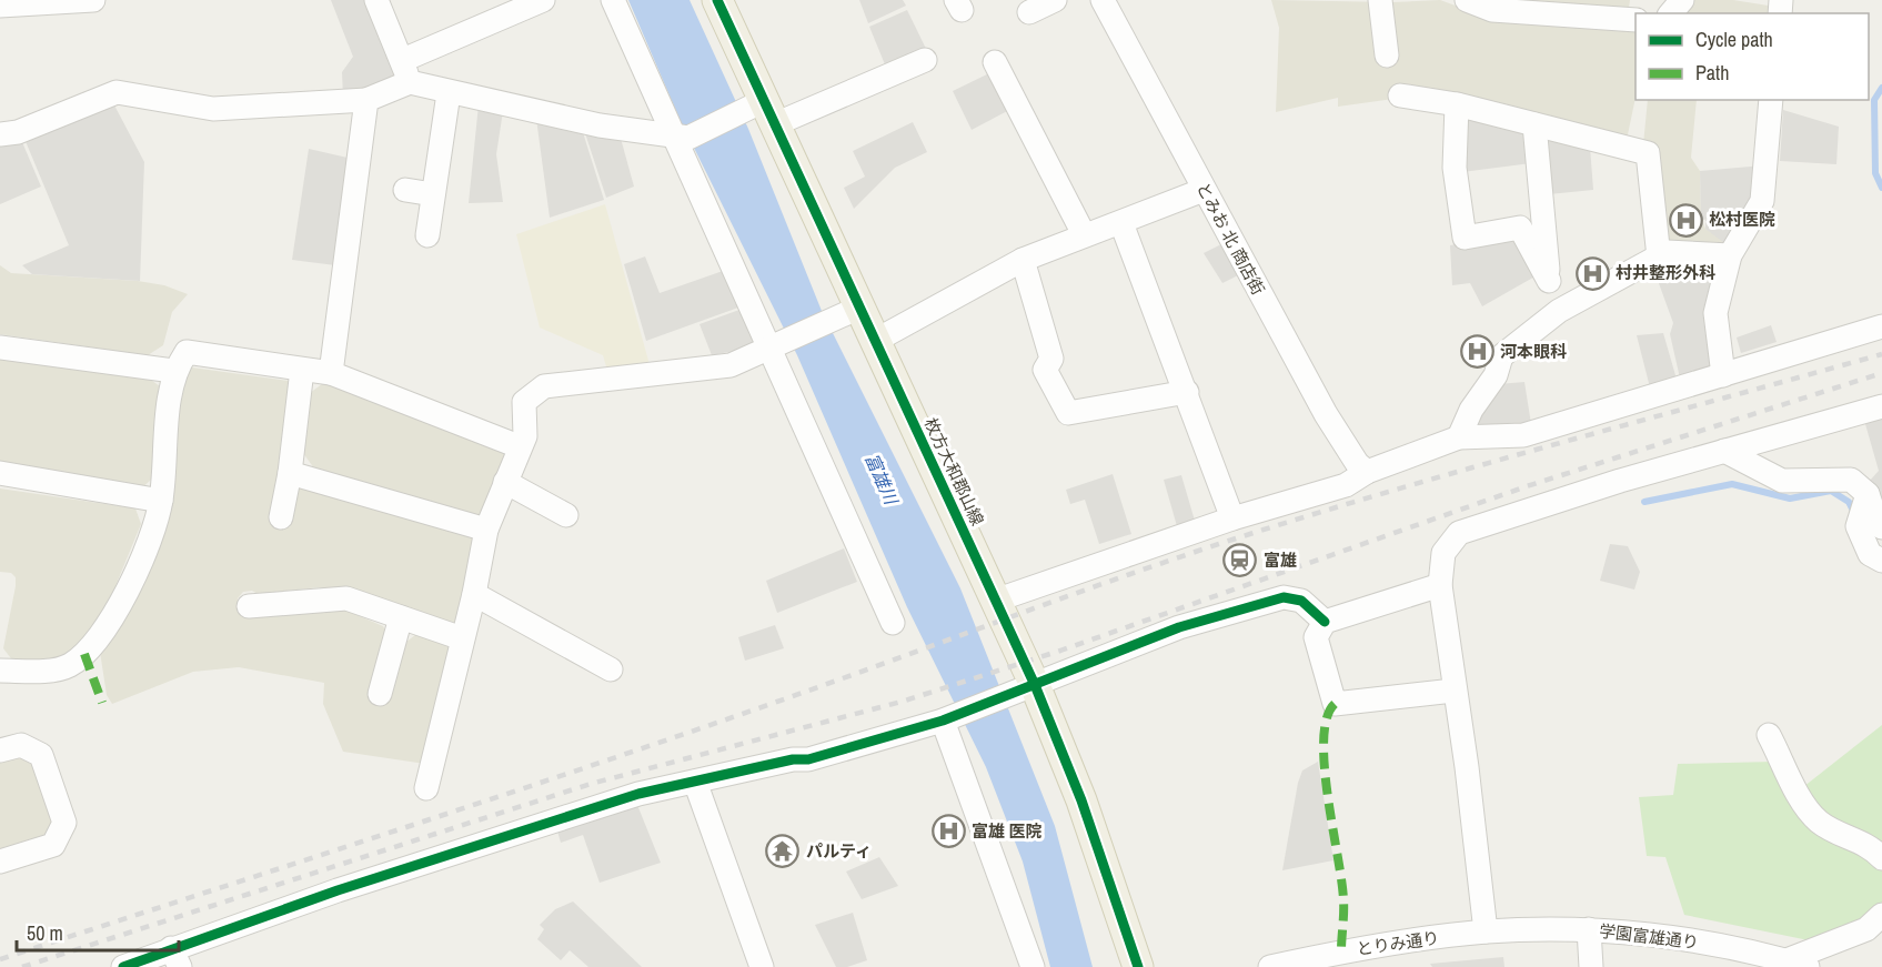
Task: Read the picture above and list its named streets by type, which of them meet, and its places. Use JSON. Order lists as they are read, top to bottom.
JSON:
{
  "streets": {
    "main road": ["枚方大和郡山線"],
    "street": ["とみお 北 商店街", "学園富雄通り", "とりみ通り"]
  },
  "crossings": [
    ["学園富雄通り", "とりみ通り"]
  ],
  "water": ["富雄川"],
  "places": {
    "hospital": [
      "松村医院",
      "村井整形外科",
      "河本眼科",
      "富雄 医院"
    ],
    "station": ["富雄"],
    "temple": ["パルティ"]
  },
  "legend": ["Cycle path", "Path"],
  "scale_bar": "50 m"
}
